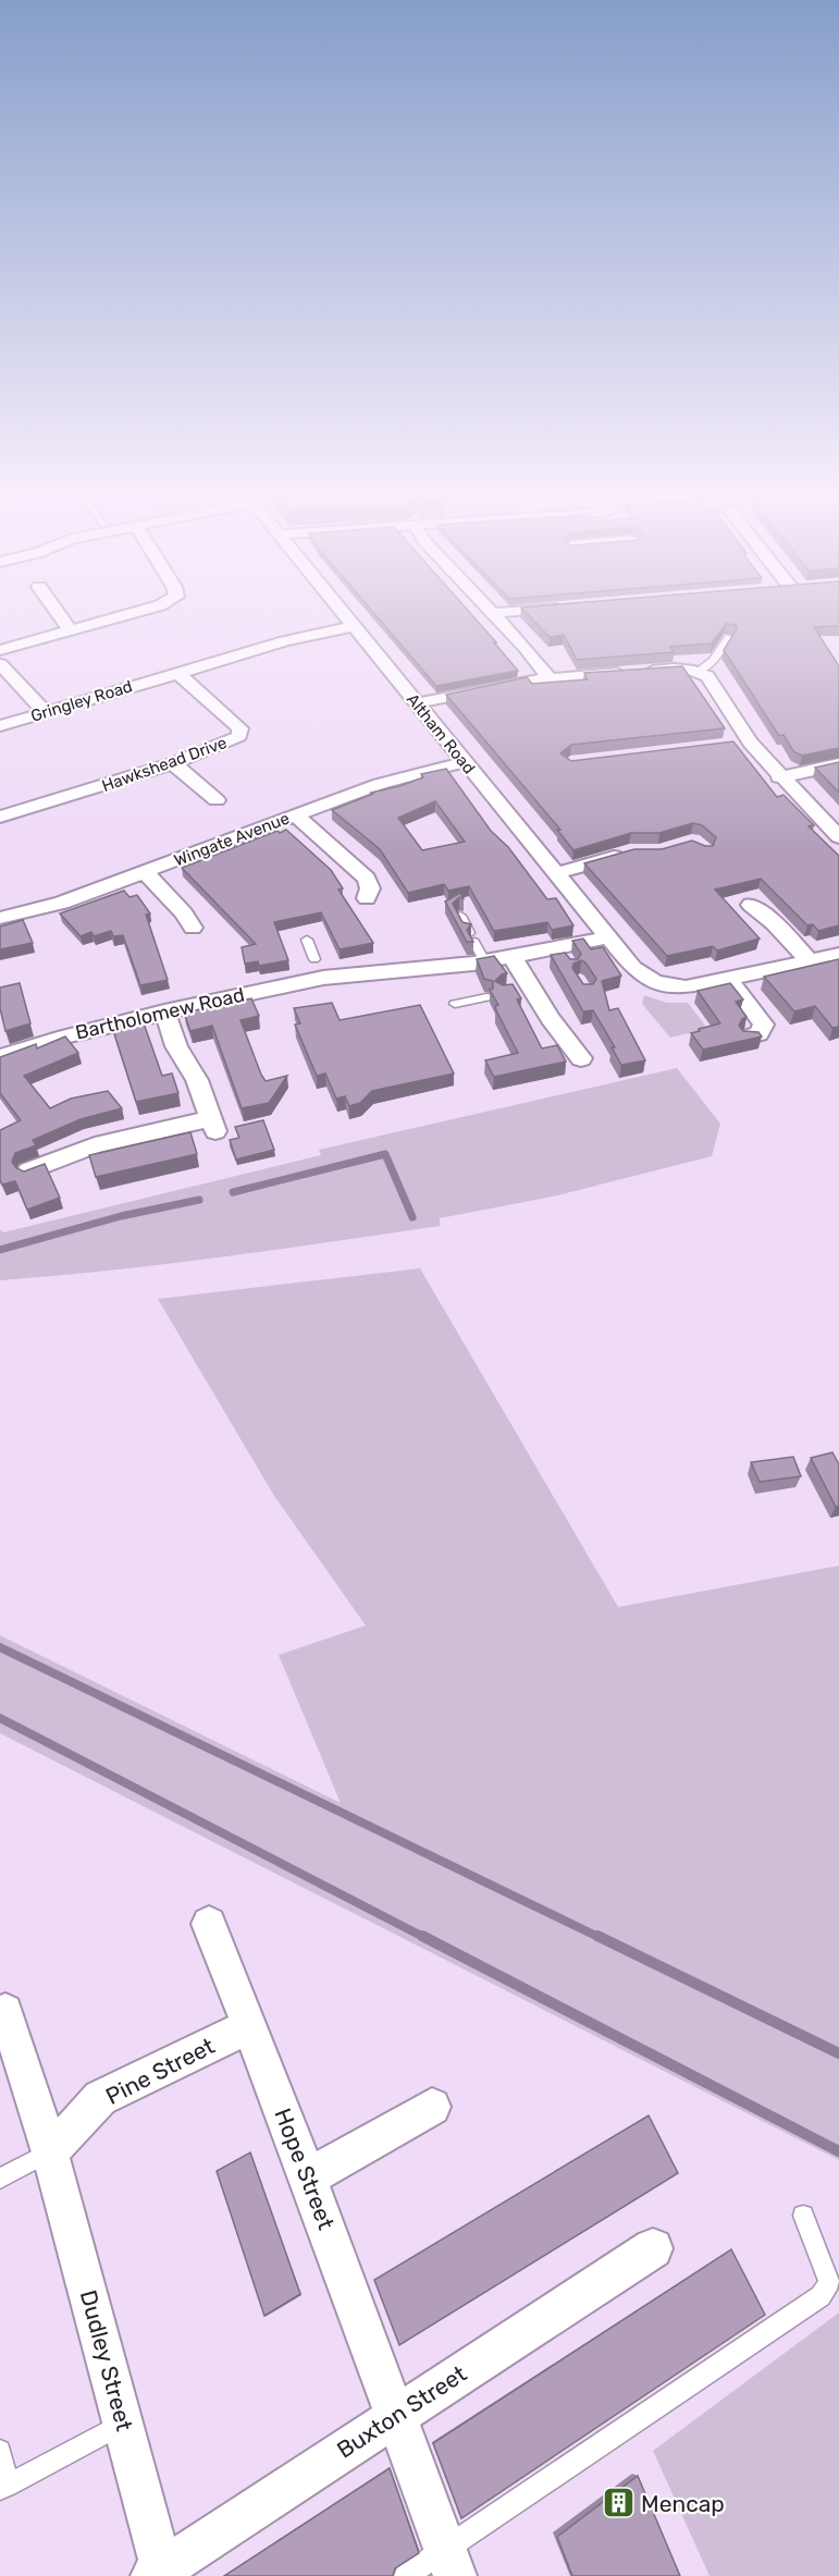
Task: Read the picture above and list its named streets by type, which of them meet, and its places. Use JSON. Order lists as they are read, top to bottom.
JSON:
{
  "streets": {
    "street": [
      "Gringley Road",
      "Altham Road",
      "Hawkshead Drive",
      "Wingate Avenue",
      "Bartholomew Road",
      "Pine Street",
      "Hope Street",
      "Dudley Street",
      "Buxton Street"
    ]
  },
  "crossings": [
    ["Gringley Road", "Altham Road"],
    ["Gringley Road", "Hawkshead Drive"],
    ["Altham Road", "Wingate Avenue"],
    ["Altham Road", "Bartholomew Road"],
    ["Pine Street", "Hope Street"],
    ["Pine Street", "Dudley Street"],
    ["Hope Street", "Buxton Street"],
    ["Dudley Street", "Buxton Street"]
  ],
  "places": {
    "building": ["Mencap"]
  }
}
